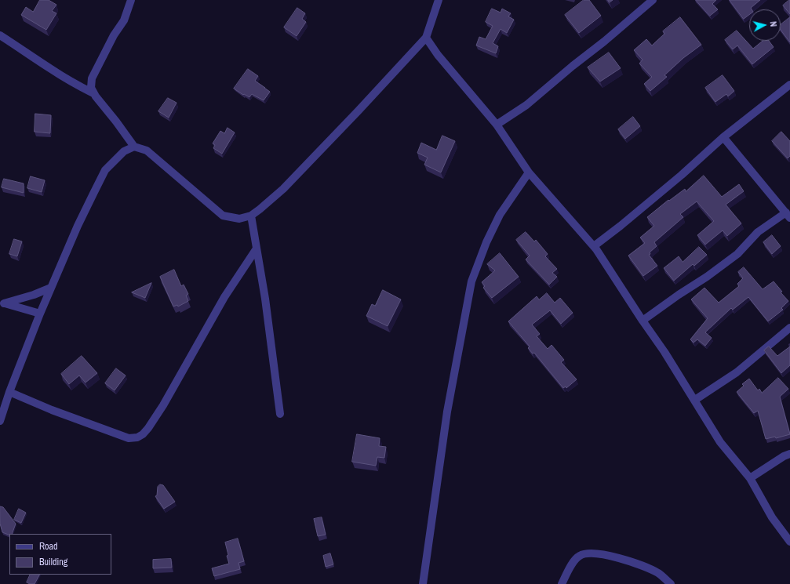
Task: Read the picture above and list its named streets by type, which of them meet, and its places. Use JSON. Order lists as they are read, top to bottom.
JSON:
{
  "legend": ["Road", "Building"],
  "north": "right"
}
